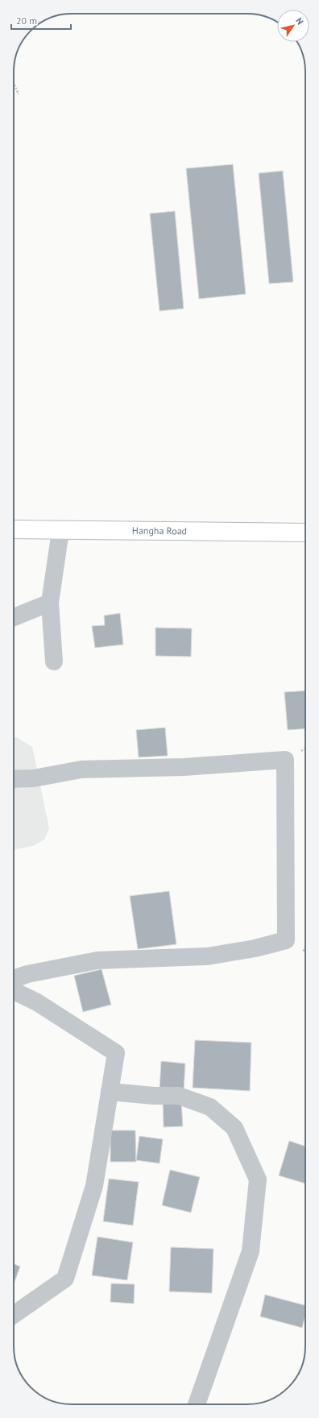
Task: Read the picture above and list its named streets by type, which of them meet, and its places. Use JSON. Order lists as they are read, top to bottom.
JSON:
{
  "streets": {
    "highway": ["Hangha Road"]
  },
  "scale_bar": "20 m",
  "north": "top right"
}
